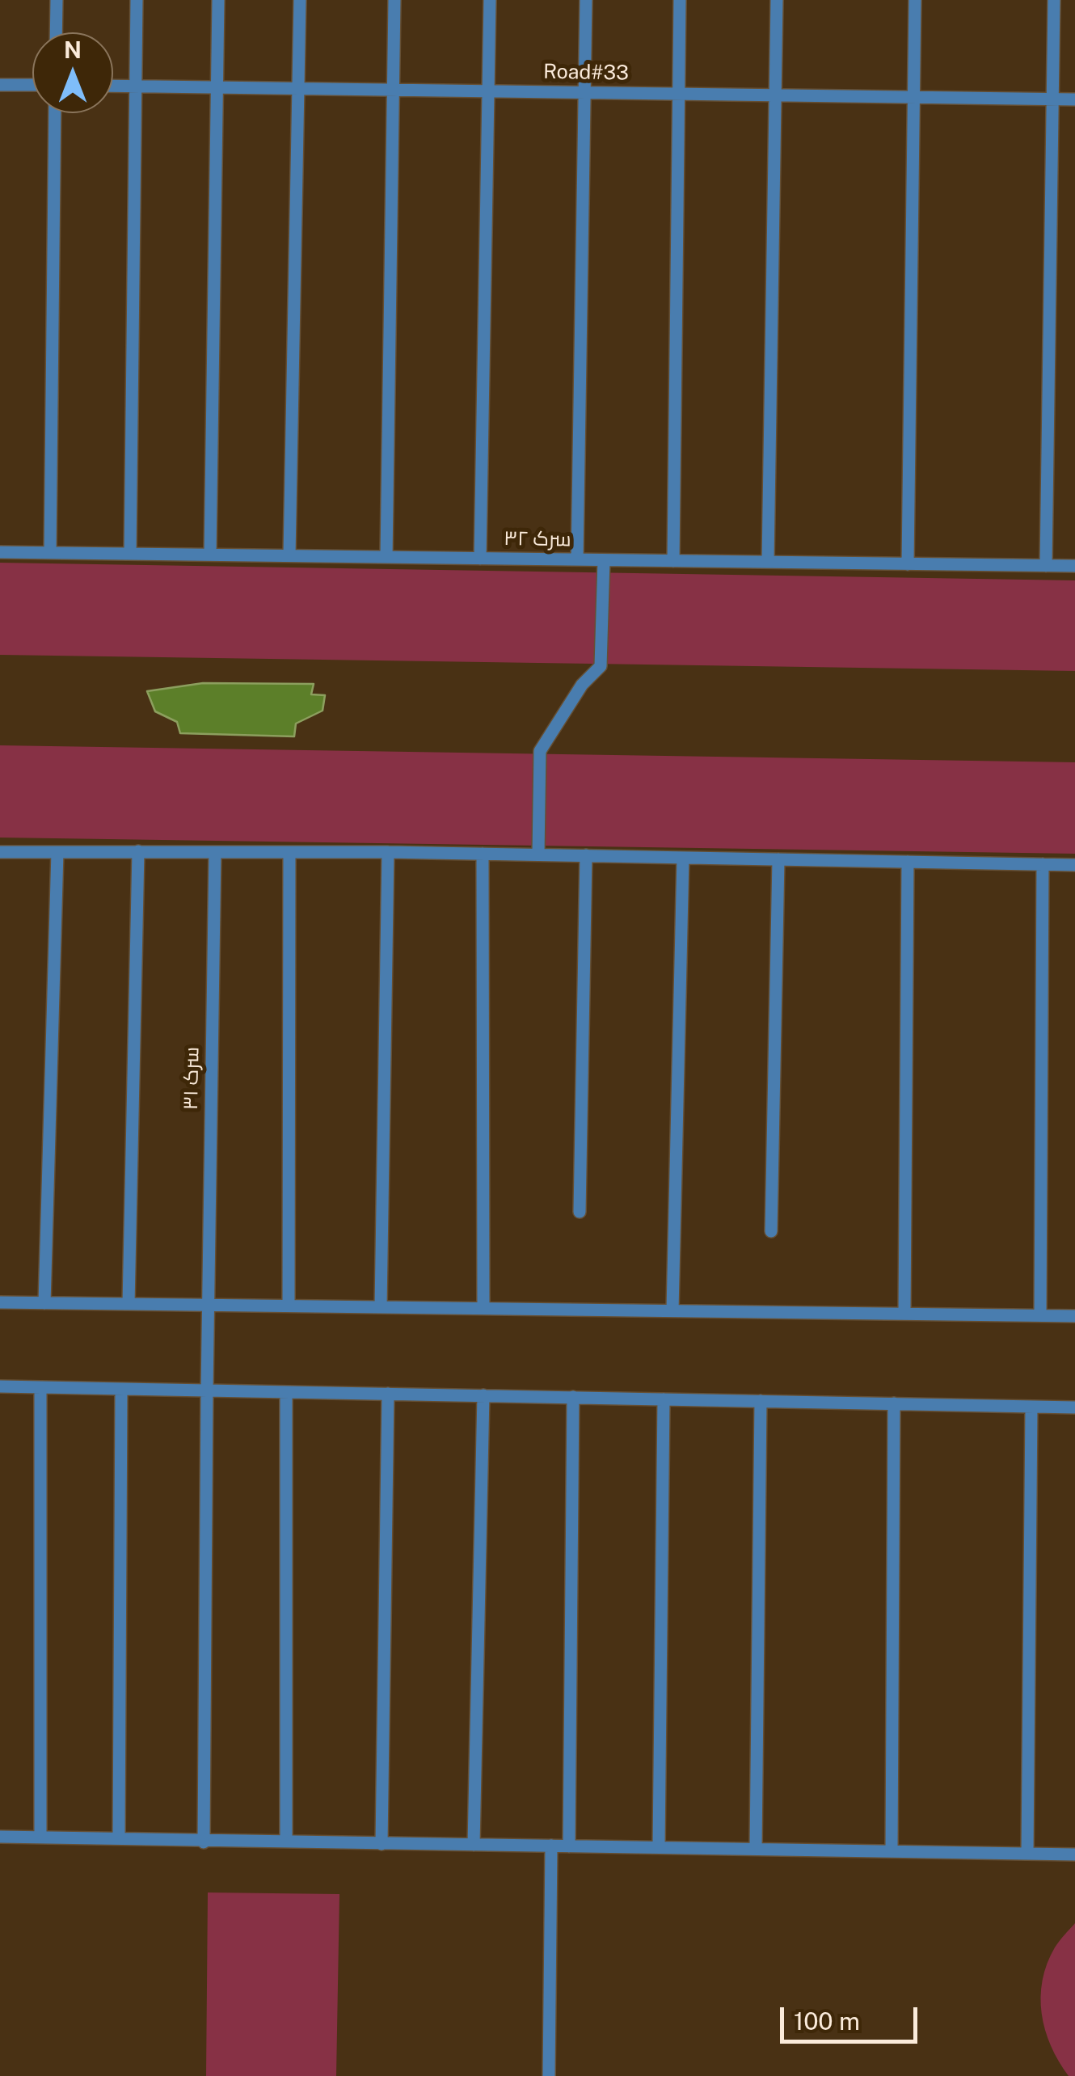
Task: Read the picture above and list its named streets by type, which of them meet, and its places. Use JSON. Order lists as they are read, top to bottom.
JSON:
{
  "streets": {
    "street": ["Road#33", "سرک ۳۲", "سرک ۳۱"]
  },
  "scale_bar": "100 m",
  "north": "top"
}
